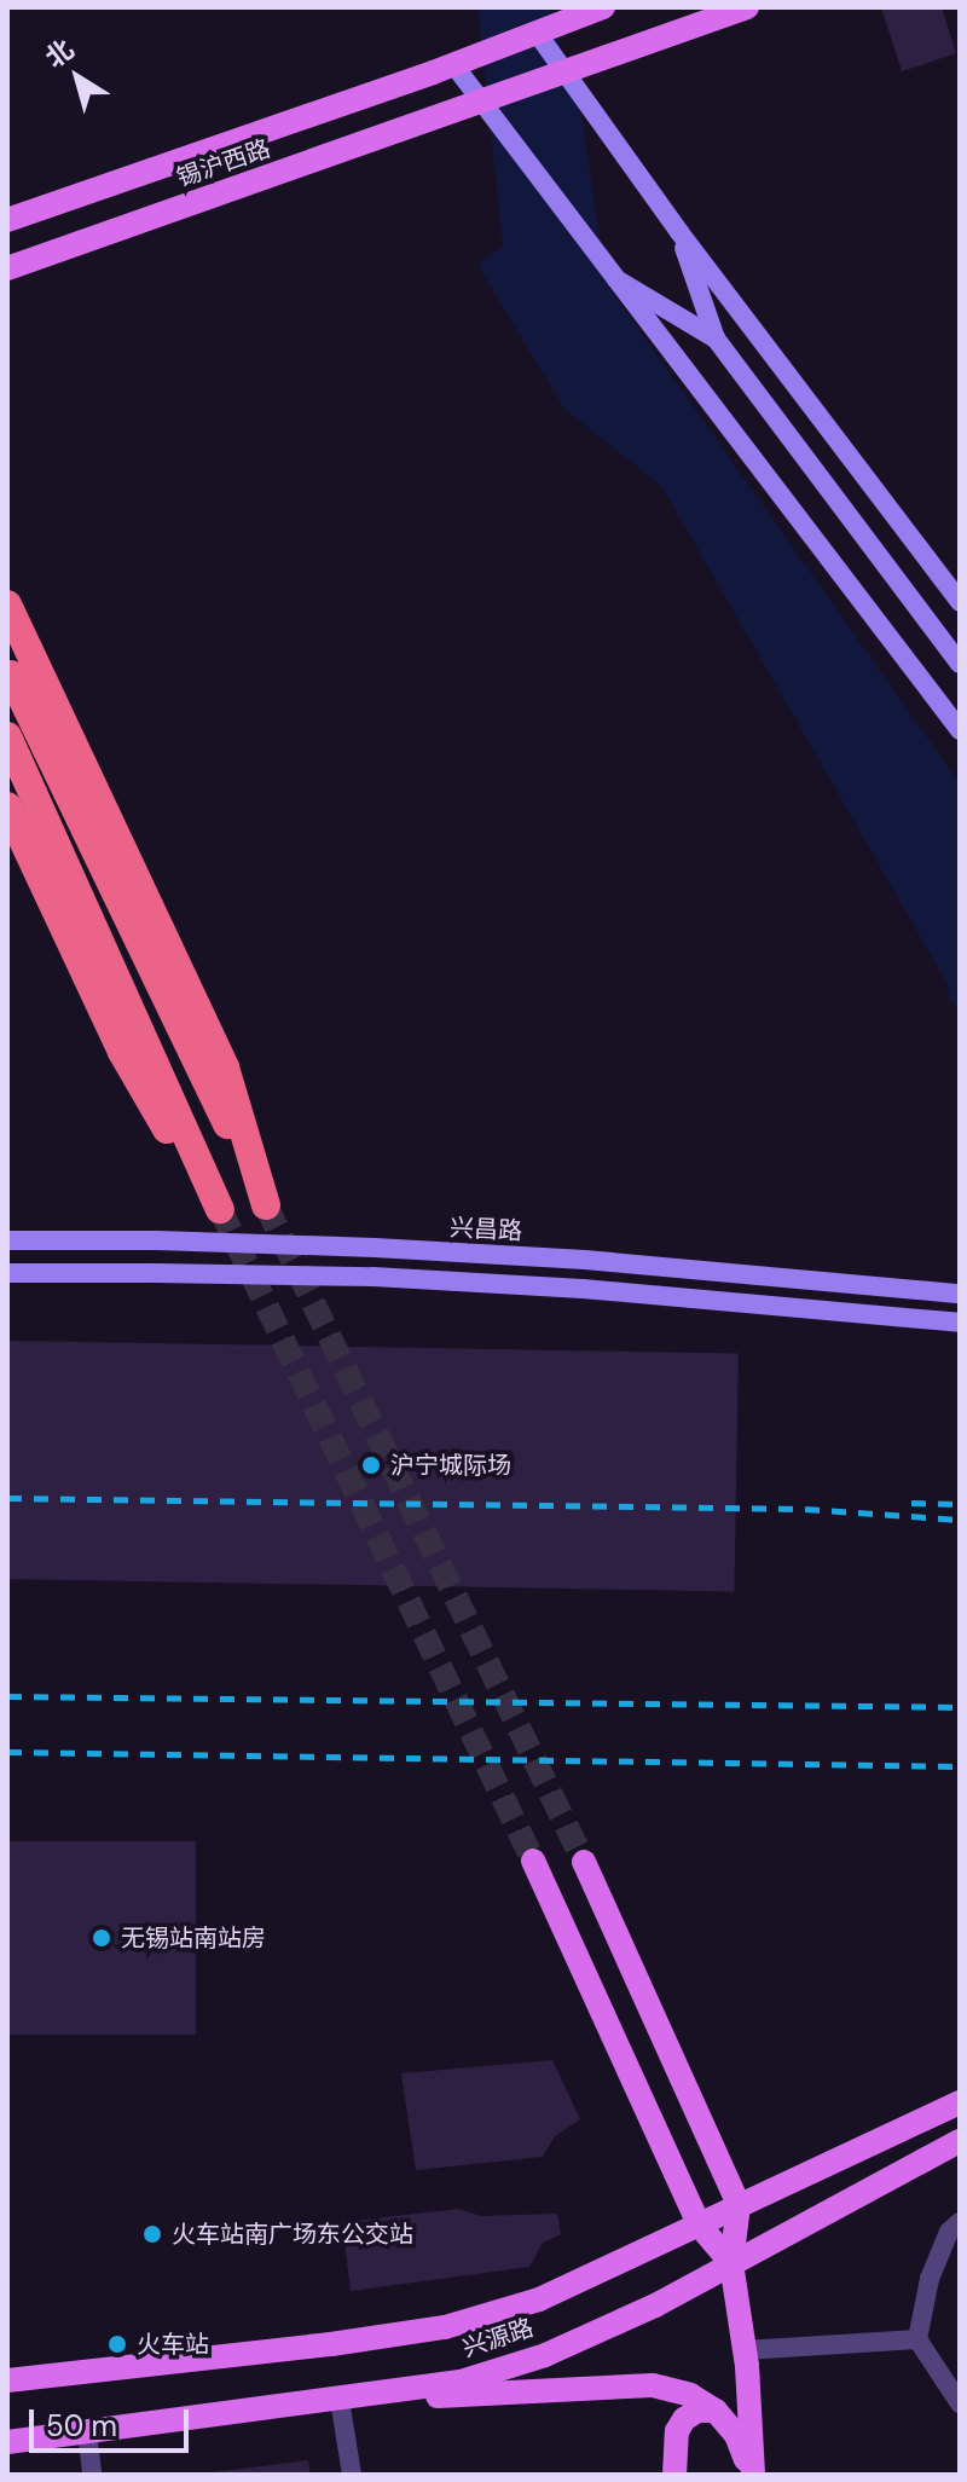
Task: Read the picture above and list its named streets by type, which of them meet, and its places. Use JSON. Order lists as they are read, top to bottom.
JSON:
{
  "streets": {
    "main road": ["锡沪西路", "兴昌路", "兴源路"]
  },
  "places": [
    "沪宁城际场",
    "无锡站南站房",
    "火车站南广场东公交站",
    "火车站"
  ],
  "scale_bar": "50 m",
  "north": "top left"
}
